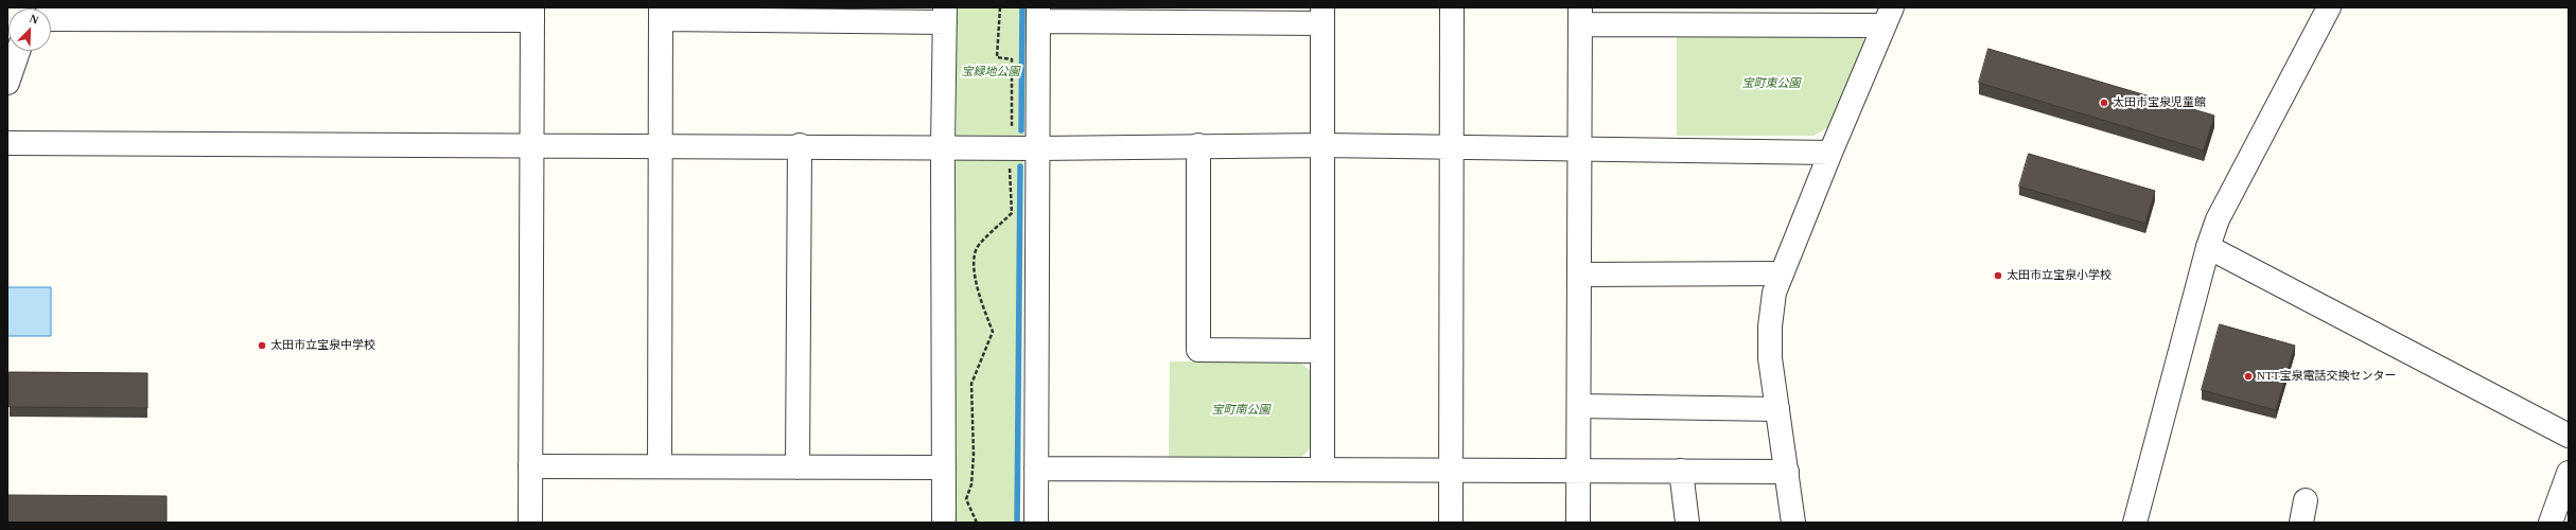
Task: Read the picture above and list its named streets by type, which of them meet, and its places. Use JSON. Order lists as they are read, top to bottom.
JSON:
{
  "parks": ["宝緑地公園", "宝町東公園", "宝町南公園"],
  "places": [
    "太田市宝泉児童館",
    "太田市立宝泉小学校",
    "太田市立宝泉中学校",
    "NTT宝泉電話交換センター"
  ],
  "north": "top right"
}
